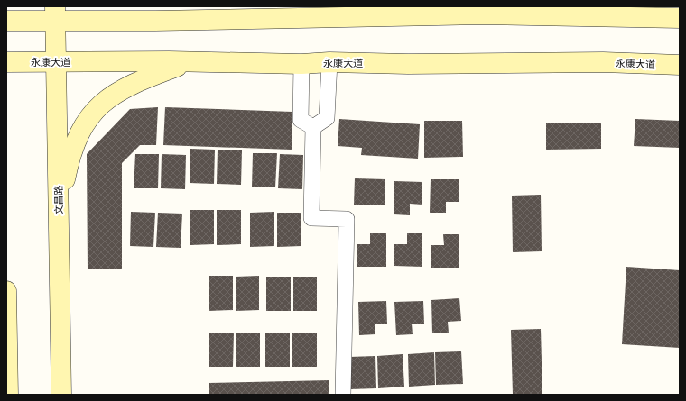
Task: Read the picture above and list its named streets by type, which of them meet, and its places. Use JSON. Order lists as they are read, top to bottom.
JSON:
{
  "streets": {
    "main road": ["永康大道", "文昌路"]
  },
  "crossings": [
    ["永康大道", "文昌路"]
  ]
}
